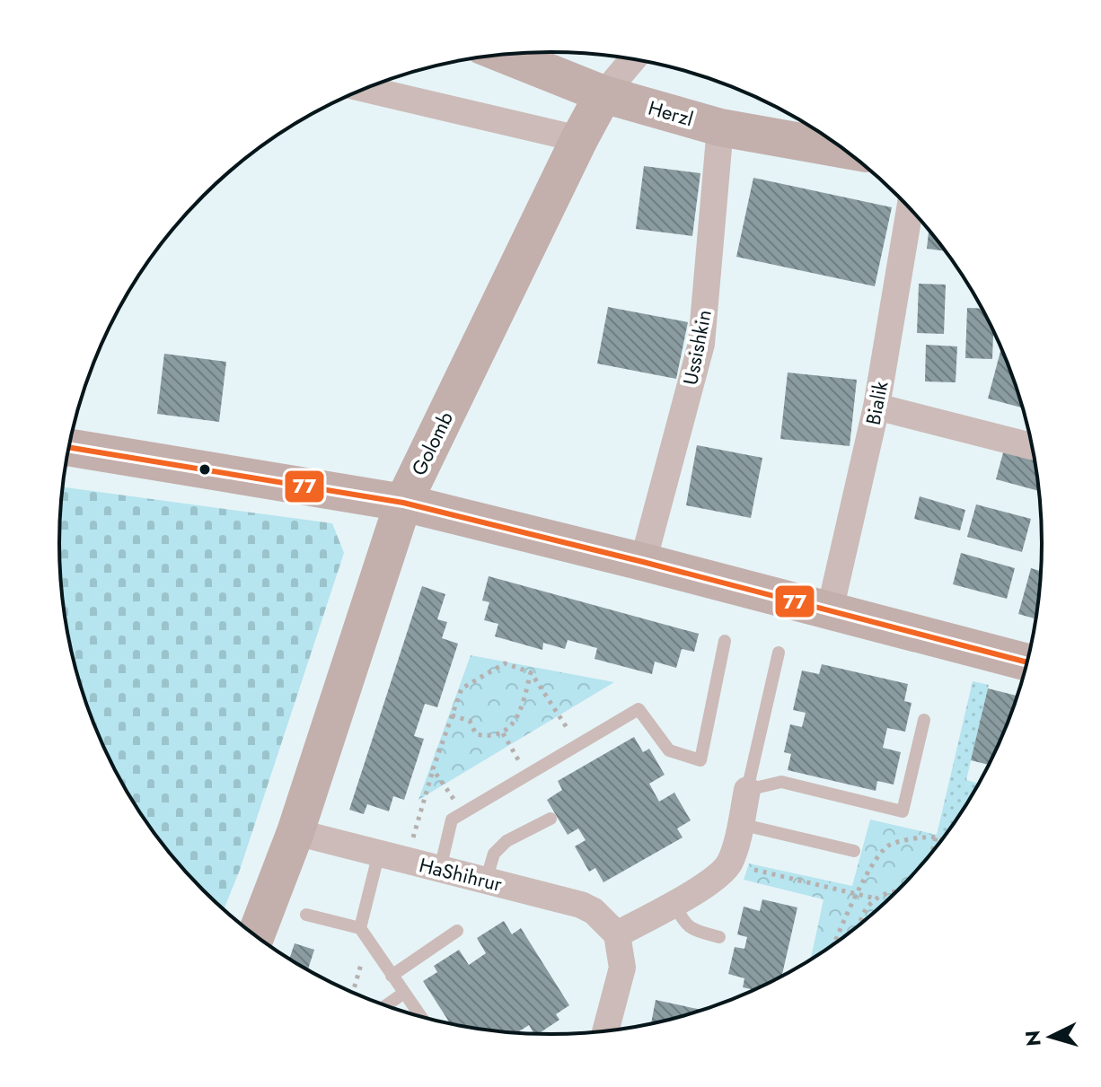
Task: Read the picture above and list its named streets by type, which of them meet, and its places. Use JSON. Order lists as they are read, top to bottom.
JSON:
{
  "streets": {
    "street": [
      "Herzl",
      "Ussishkin",
      "Bialik",
      "Golomb",
      "HaShihrur"
    ]
  },
  "crossings": [
    ["Herzl", "Ussishkin"],
    ["Herzl", "Golomb"],
    ["Golomb", "HaShihrur"]
  ],
  "lines": ["transit line 77"],
  "north": "left"
}
